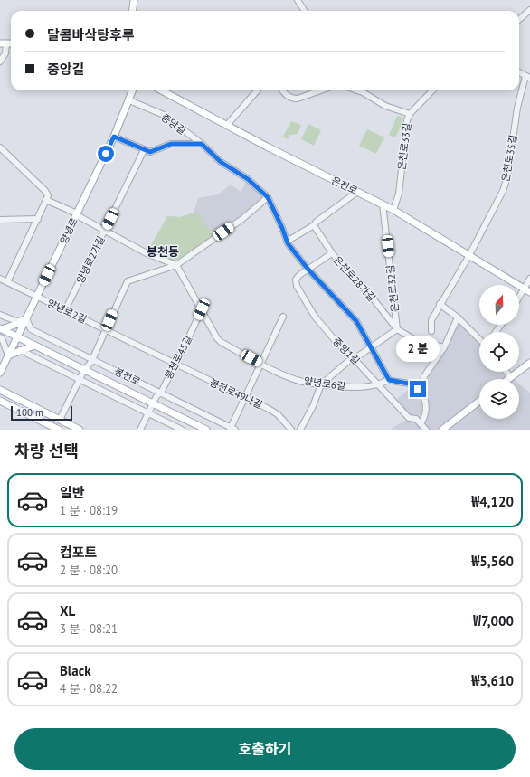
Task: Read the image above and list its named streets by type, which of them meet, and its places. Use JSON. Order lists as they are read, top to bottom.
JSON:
{
  "streets": {
    "main road": ["은천로", "양녕로", "봉천로"],
    "street": [
      "중앙길",
      "은천로33길",
      "은천로35길",
      "양녕로2가길",
      "은천로28가길",
      "은천로32길",
      "양녕로2길",
      "중앙1길",
      "봉천로45길",
      "양녕로6길",
      "봉천로49나길"
    ]
  },
  "crossings": [
    ["중앙길", "양녕로"],
    ["중앙길", "중앙1길"],
    ["중앙길", "양녕로6길"],
    ["은천로33길", "은천로"],
    ["은천로35길", "은천로"],
    ["은천로", "은천로32길"],
    ["양녕로", "양녕로2길"],
    ["양녕로", "봉천로"],
    ["양녕로2가길", "양녕로2길"],
    ["은천로28가길", "은천로32길"],
    ["양녕로2길", "봉천로45길"],
    ["양녕로2길", "봉천로49나길"],
    ["중앙1길", "양녕로6길"],
    ["봉천로45길", "봉천로"],
    ["봉천로45길", "양녕로6길"],
    ["봉천로45길", "봉천로49나길"]
  ],
  "districts": ["봉천동"],
  "scale_bar": "100 m",
  "north": "top",
  "page": {
    "banner": ["달콤바삭탕후루", "중앙길"],
    "bubble": "2 분",
    "scale": "100 m",
    "heading": "차량 선택",
    "list": [
      {
        "name": "일반",
        "note": "1 분 · 08:19",
        "value": "₩4,120"
      },
      {
        "name": "컴포트",
        "note": "2 분 · 08:20",
        "value": "₩5,560"
      },
      {
        "name": "XL",
        "note": "3 분 · 08:21",
        "value": "₩7,000"
      },
      {
        "name": "Black",
        "note": "4 분 · 08:22",
        "value": "₩3,610"
      }
    ],
    "buttons": "호출하기"
  }
}
